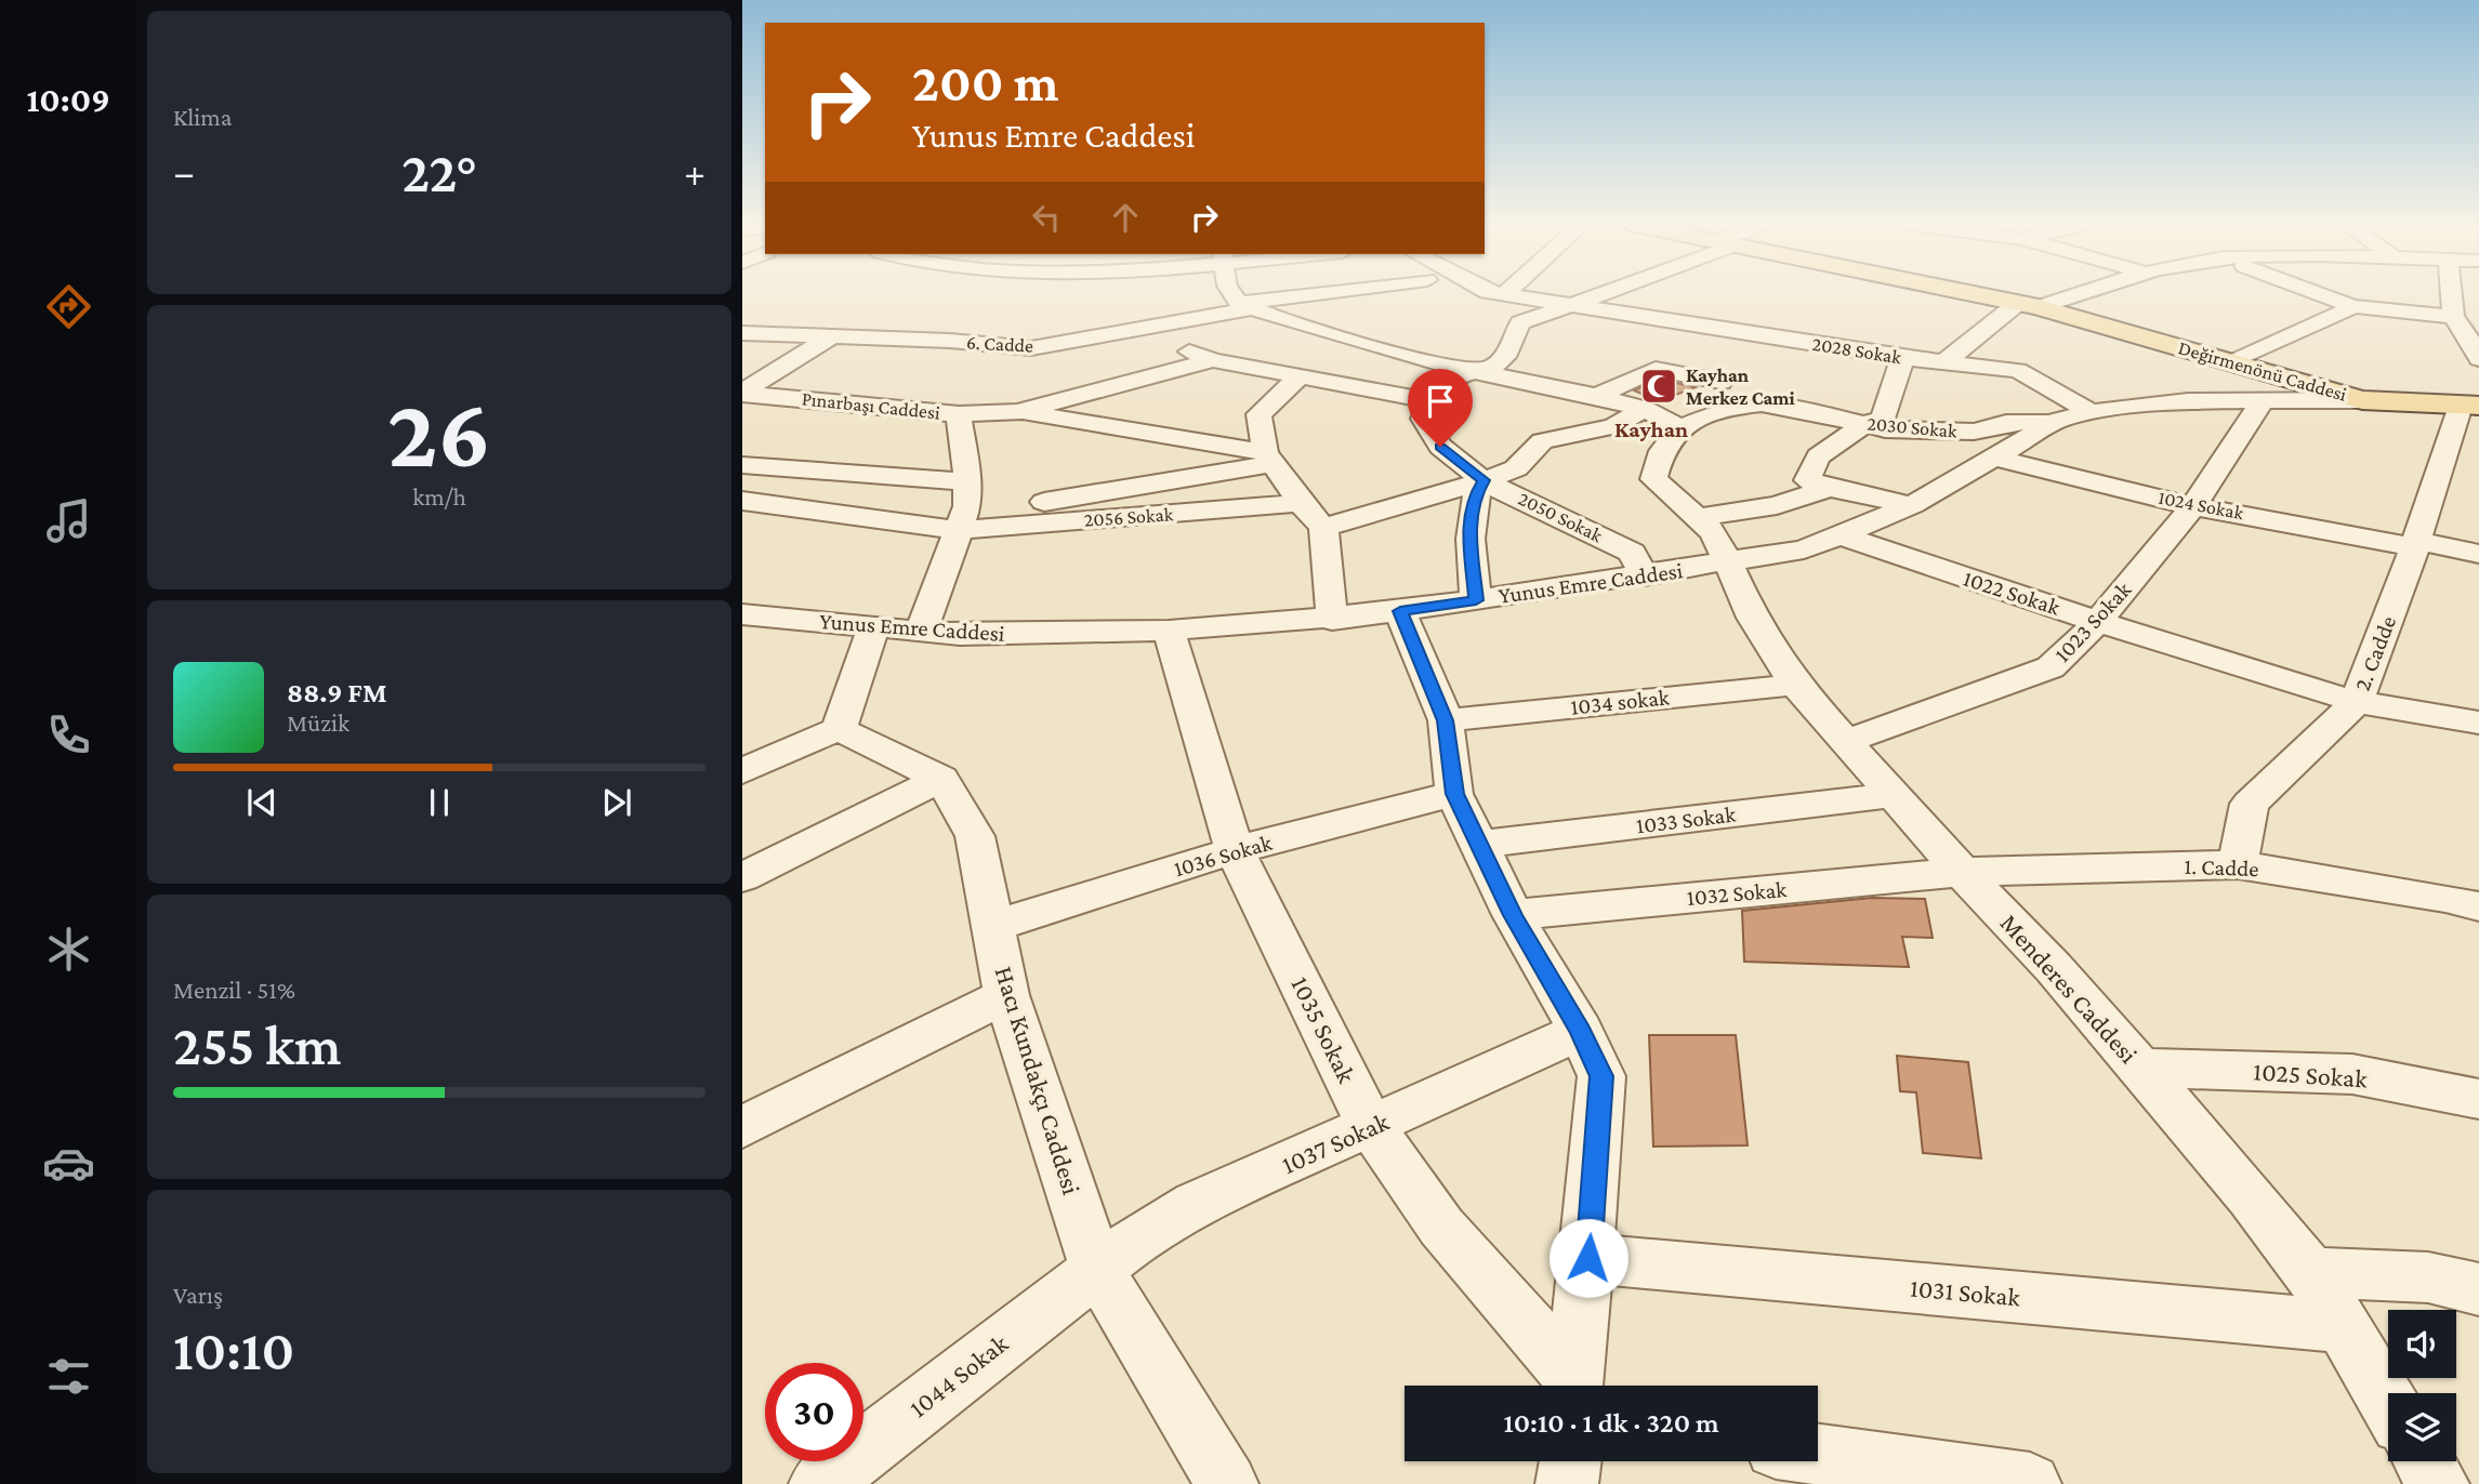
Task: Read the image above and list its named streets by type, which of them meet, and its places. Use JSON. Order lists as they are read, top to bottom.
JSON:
{
  "streets": {
    "main road": ["Değirmenönü Caddesi"],
    "street": [
      "6. Cadde",
      "2028 Sokak",
      "Pınarbaşı Caddesi",
      "2030 Sokak",
      "1024 Sokak",
      "2056 Sokak",
      "2050 Sokak",
      "Yunus Emre Caddesi",
      "1022 Sokak",
      "1023 Sokak",
      "2. Cadde",
      "1034 sokak",
      "1033 Sokak",
      "1036 Sokak",
      "1. Cadde",
      "1032 Sokak",
      "Menderes Caddesi",
      "1035 Sokak",
      "1025 Sokak",
      "Hacı Kundakçı Caddesi",
      "1037 Sokak",
      "1031 Sokak",
      "1044 Sokak"
    ]
  },
  "crossings": [
    ["2028 Sokak", "Yunus Emre Caddesi"],
    ["Değirmenönü Caddesi", "Yunus Emre Caddesi"],
    ["Değirmenönü Caddesi", "2. Cadde"],
    ["Pınarbaşı Caddesi", "2056 Sokak"],
    ["Pınarbaşı Caddesi", "Yunus Emre Caddesi"],
    ["2030 Sokak", "Yunus Emre Caddesi"],
    ["2030 Sokak", "Menderes Caddesi"],
    ["1024 Sokak", "Yunus Emre Caddesi"],
    ["1024 Sokak", "1023 Sokak"],
    ["1024 Sokak", "2. Cadde"],
    ["2050 Sokak", "Yunus Emre Caddesi"],
    ["Yunus Emre Caddesi", "1022 Sokak"],
    ["Yunus Emre Caddesi", "1023 Sokak"],
    ["Yunus Emre Caddesi", "Menderes Caddesi"],
    ["Yunus Emre Caddesi", "1035 Sokak"],
    ["1022 Sokak", "1023 Sokak"],
    ["1022 Sokak", "2. Cadde"],
    ["1023 Sokak", "Menderes Caddesi"],
    ["2. Cadde", "1. Cadde"],
    ["1034 sokak", "Menderes Caddesi"],
    ["1033 Sokak", "Menderes Caddesi"],
    ["1036 Sokak", "1035 Sokak"],
    ["1036 Sokak", "Hacı Kundakçı Caddesi"],
    ["1. Cadde", "1032 Sokak"],
    ["1. Cadde", "Menderes Caddesi"],
    ["1032 Sokak", "Menderes Caddesi"],
    ["Menderes Caddesi", "1025 Sokak"],
    ["Menderes Caddesi", "1031 Sokak"],
    ["1035 Sokak", "1037 Sokak"],
    ["Hacı Kundakçı Caddesi", "1037 Sokak"],
    ["Hacı Kundakçı Caddesi", "1044 Sokak"],
    ["1037 Sokak", "1044 Sokak"]
  ],
  "districts": ["Kayhan"],
  "places": {
    "mosque": ["Kayhan Merkez Cami"]
  },
  "page": {
    "tabs": "10:09",
    "tile": [
      "Klima",
      ["26", "km/h"],
      ["Menzil · 51%", "255 km"],
      ["Varış", "10:10"]
    ],
    "turn": ["200 m", "Yunus Emre Caddesi"],
    "heat": ["−", "22°", "+"],
    "song": ["88.9 FM", "Müzik"],
    "limit": "30",
    "trip": "10:10 · 1 dk · 320 m"
  }
}
